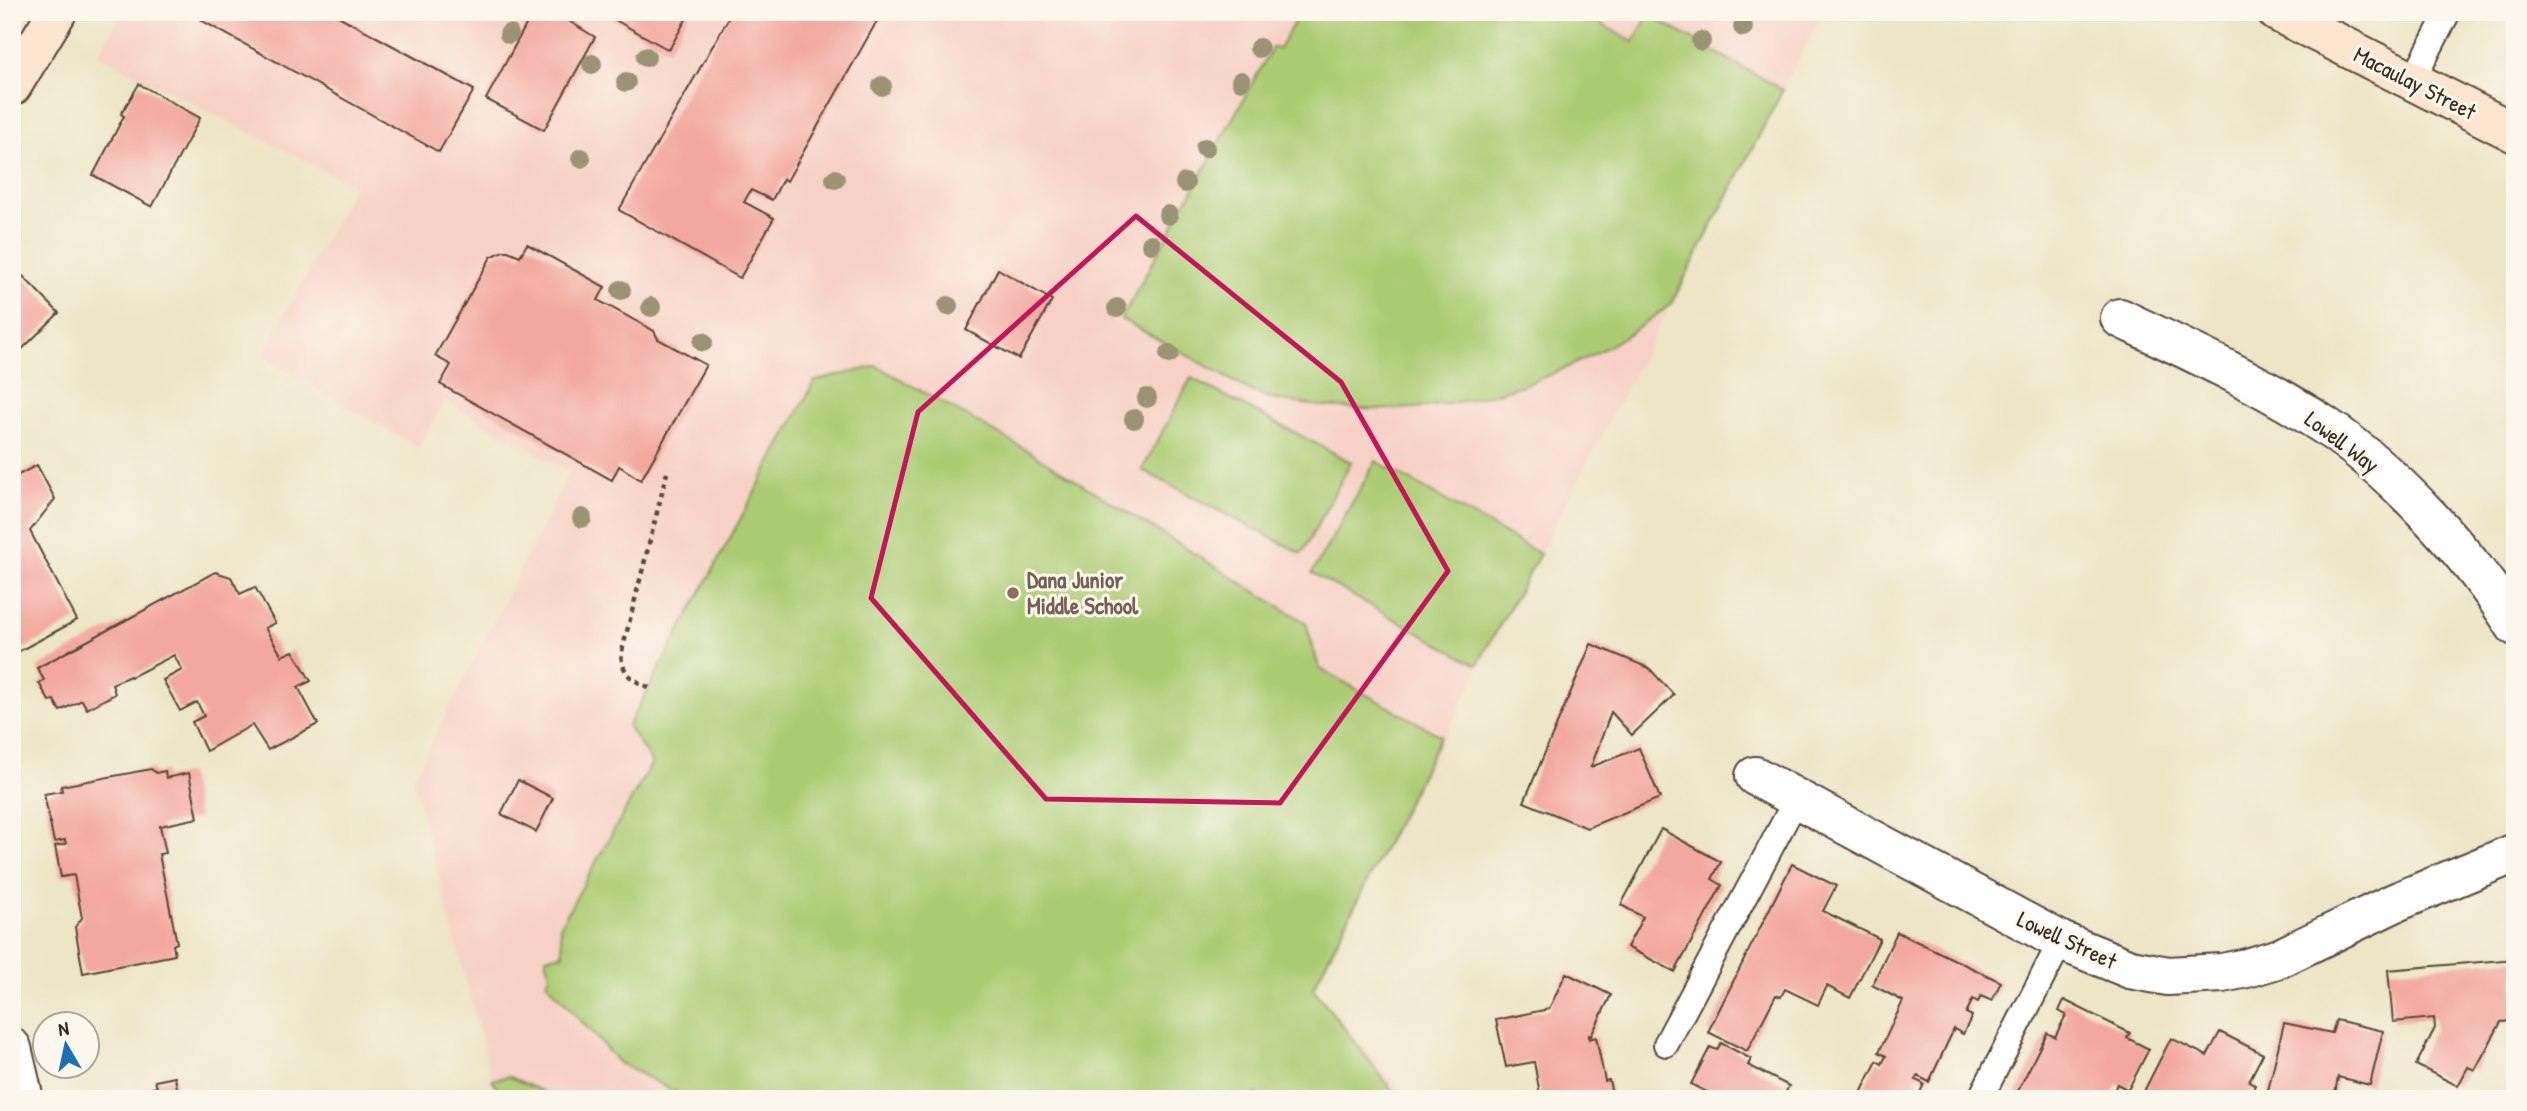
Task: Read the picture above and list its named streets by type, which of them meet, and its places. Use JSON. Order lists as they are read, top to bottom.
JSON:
{
  "streets": {
    "street": ["Macaulay Street", "Lowell Way", "Lowell Street"]
  },
  "places": ["Dana Junior Middle School"],
  "north": "top"
}
